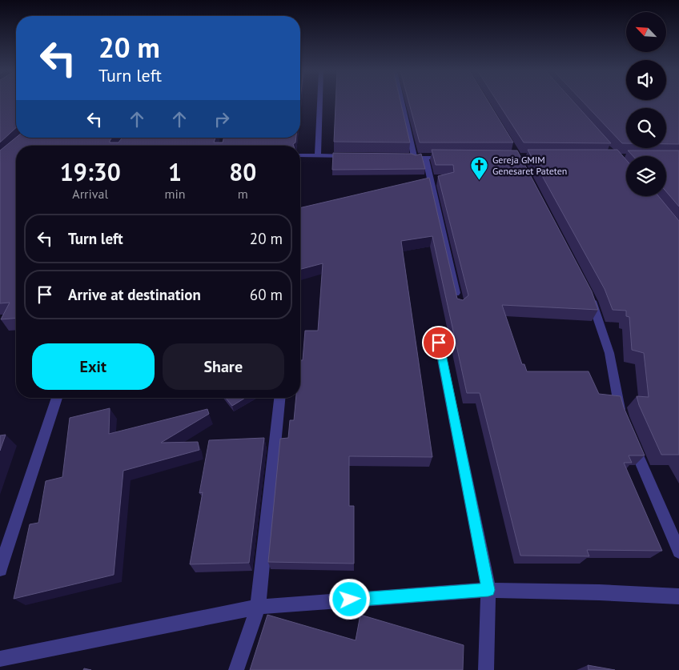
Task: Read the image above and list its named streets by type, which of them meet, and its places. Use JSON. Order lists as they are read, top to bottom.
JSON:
{
  "places": {
    "church": ["Gereja GMIM Genesaret Pateten"]
  },
  "north": "top left",
  "page": {
    "turn": ["20 m", "Turn left"],
    "eta": [
      "19:30",
      "Arrival",
      "1",
      "min",
      "80",
      "m"
    ],
    "list": [
      {
        "name": "Turn left",
        "value": "20 m"
      },
      {
        "name": "Arrive at destination",
        "value": "60 m"
      }
    ],
    "buttons": ["Exit", "Share"]
  }
}
